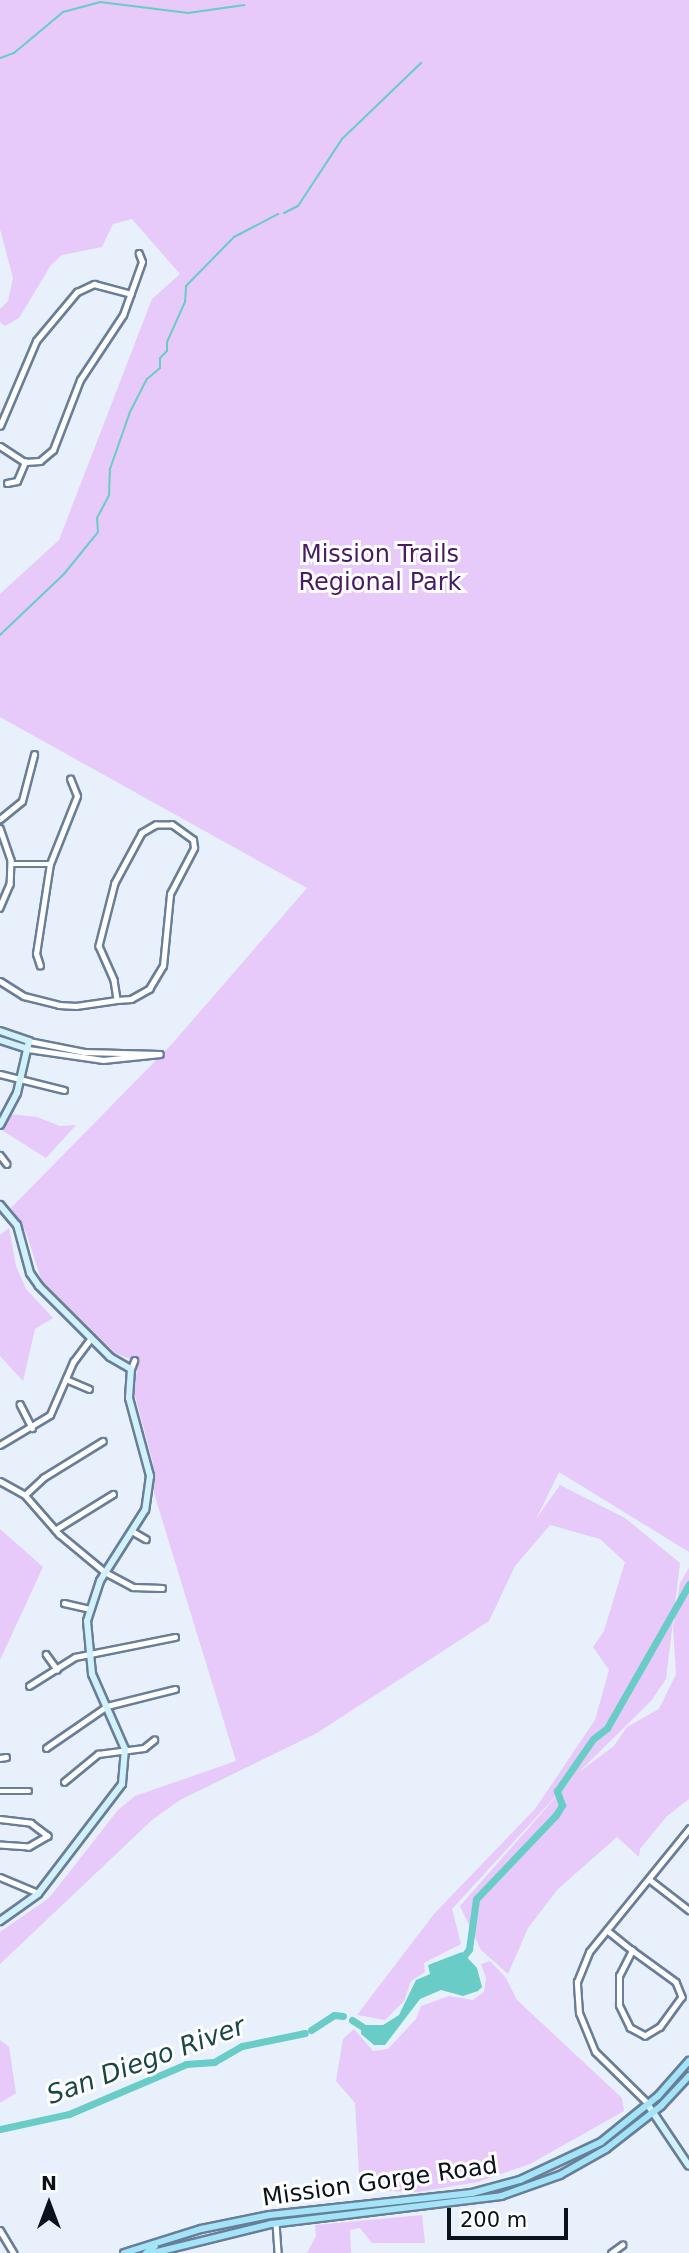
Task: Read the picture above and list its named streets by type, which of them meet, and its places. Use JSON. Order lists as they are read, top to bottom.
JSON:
{
  "streets": {
    "main road": ["Mission Gorge Road"]
  },
  "water": ["San Diego River"],
  "parks": ["Mission Trails Regional Park"],
  "scale_bar": "200 m",
  "north": "top"
}
